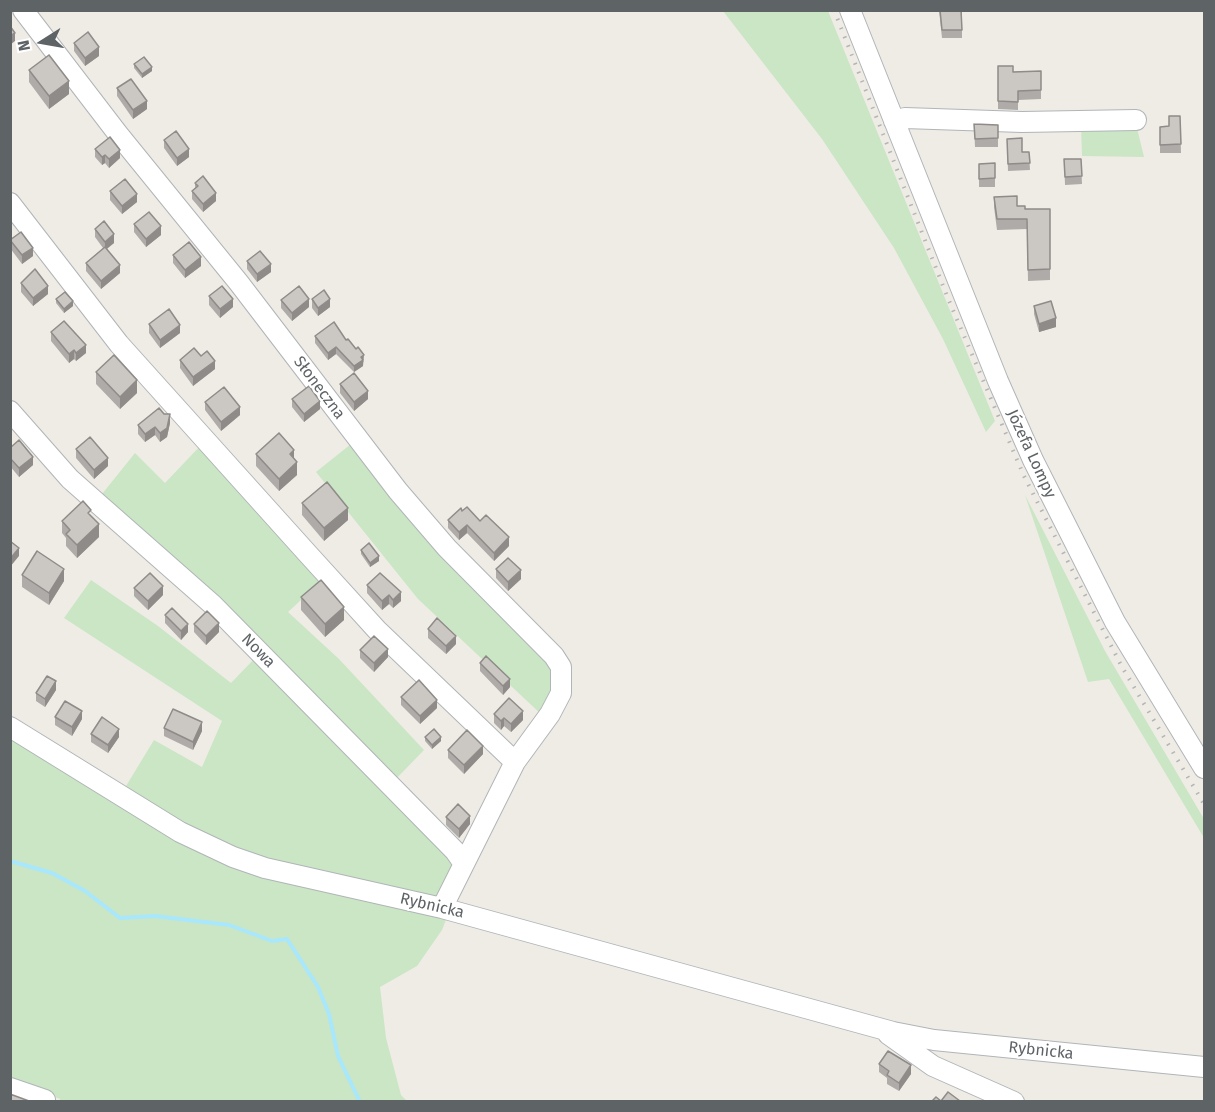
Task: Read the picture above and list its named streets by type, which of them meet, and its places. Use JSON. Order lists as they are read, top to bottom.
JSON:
{
  "streets": {
    "street": [
      "Słoneczna",
      "Józefa Lompy",
      "Nowa",
      "Rybnicka"
    ]
  },
  "crossings": [
    ["Słoneczna", "Nowa"]
  ],
  "north": "left"
}
